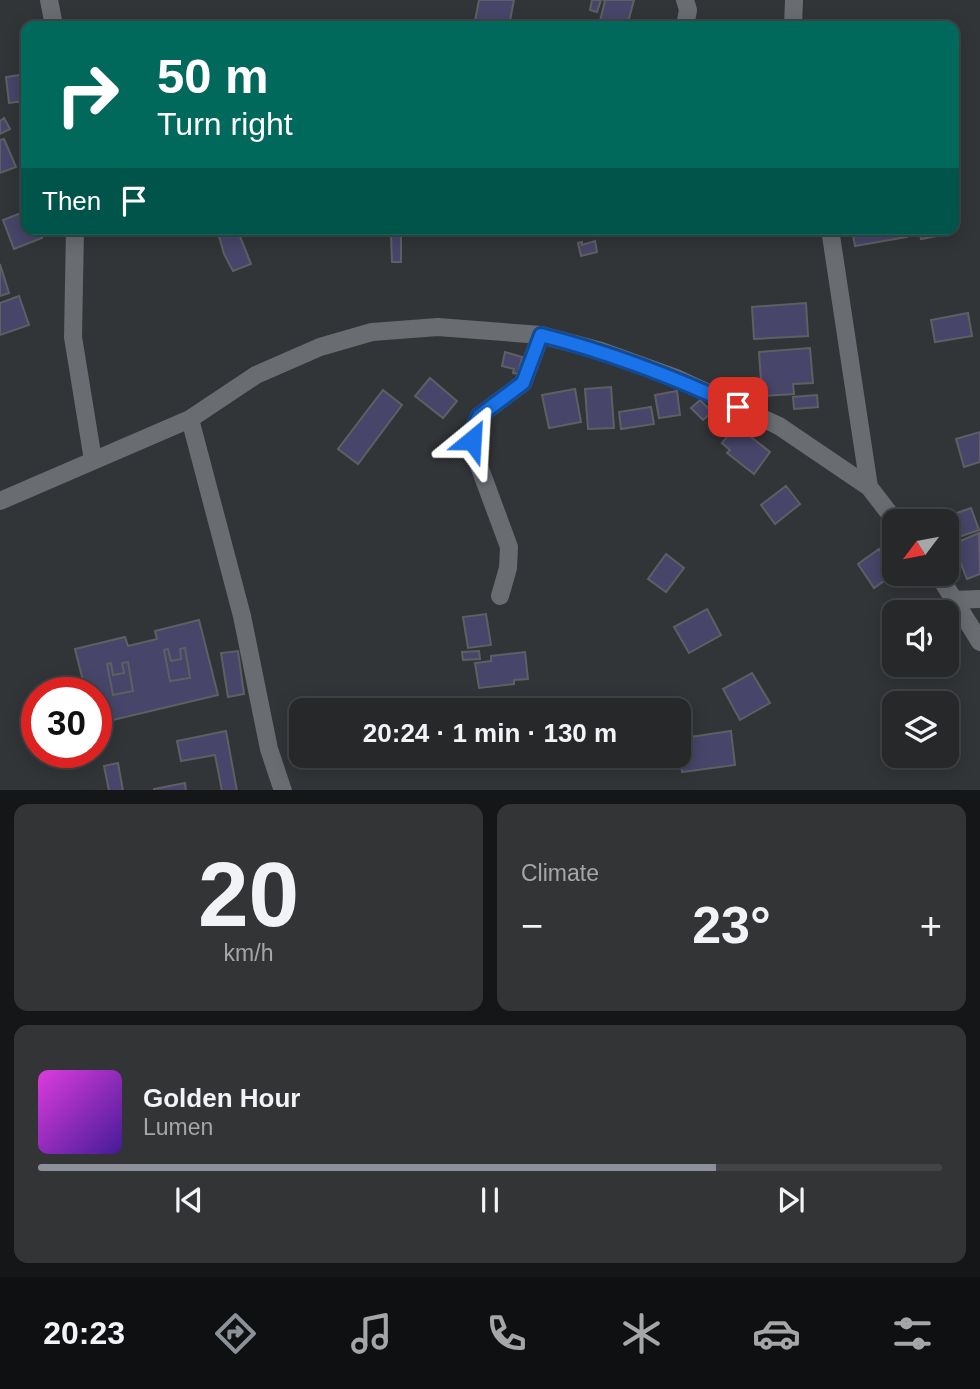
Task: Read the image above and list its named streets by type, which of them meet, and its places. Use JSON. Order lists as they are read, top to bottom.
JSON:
{
  "north": "bottom left",
  "page": {
    "turn": ["50 m", "Turn right"],
    "then": "Then",
    "limit": "30",
    "trip": "20:24 · 1 min · 130 m",
    "tile": [
      ["20", "km/h"],
      "Climate"
    ],
    "heat": ["−", "23°", "+"],
    "song": ["Golden Hour", "Lumen"],
    "tabs": "20:23"
  }
}
